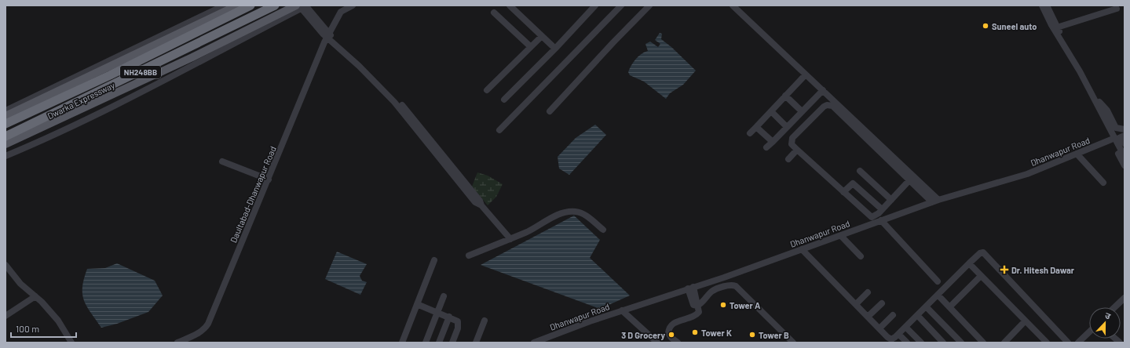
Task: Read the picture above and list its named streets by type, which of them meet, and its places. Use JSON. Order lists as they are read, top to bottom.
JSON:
{
  "streets": {
    "highway": ["NH248BB", "Dwarka Expressway"],
    "street": ["Dhanwapur Road", "Daultabad-Dhanwapur Road"]
  },
  "places": {
    "other": [
      "Suneel auto",
      "Tower A",
      "Tower K",
      "3 D Grocery",
      "Tower B"
    ],
    "health": ["Dr. Hitesh Dawar"]
  },
  "scale_bar": "100 m",
  "north": "top"
}
